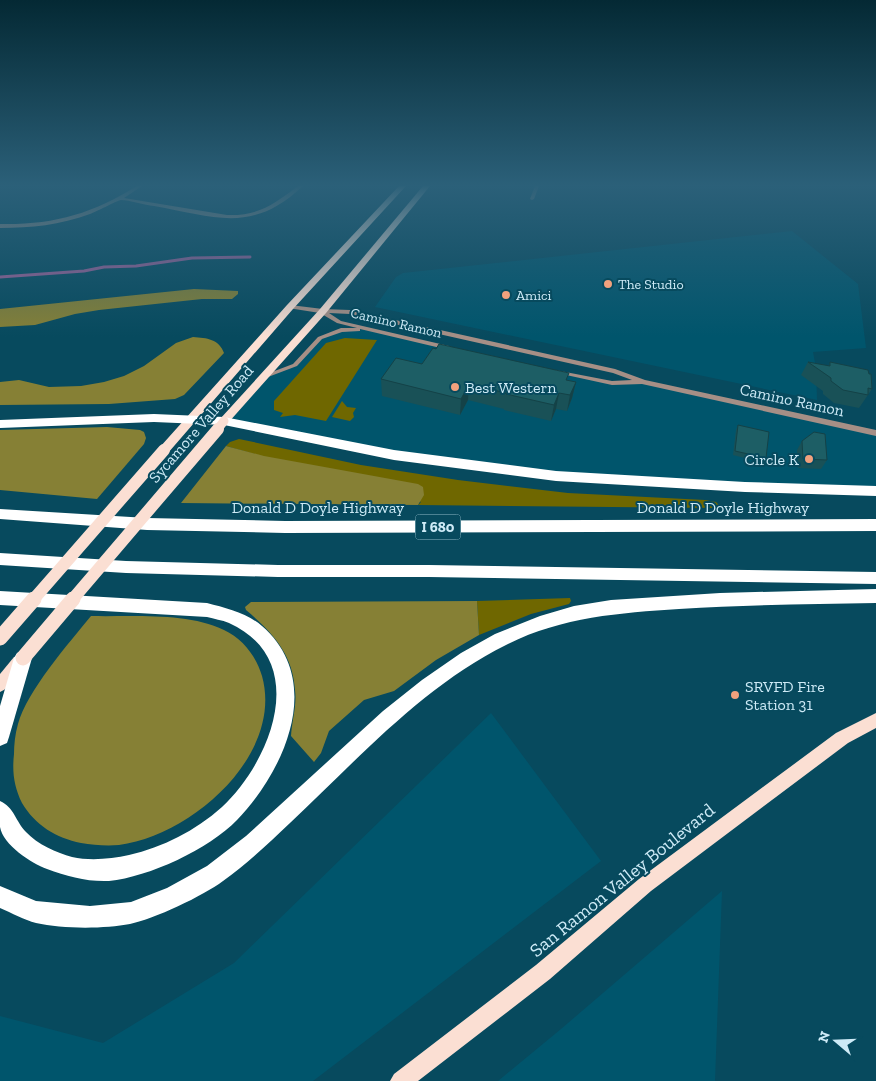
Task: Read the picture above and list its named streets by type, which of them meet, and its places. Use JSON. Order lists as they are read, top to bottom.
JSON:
{
  "streets": {
    "highway": ["Donald D Doyle Highway", "I 680"],
    "main road": ["Sycamore Valley Road", "San Ramon Valley Boulevard"],
    "street": ["Camino Ramon"]
  },
  "crossings": [
    ["Camino Ramon", "Sycamore Valley Road"]
  ],
  "places": [
    "The Studio",
    "Amici",
    "Best Western",
    "Circle K",
    "SRVFD Fire Station 31"
  ],
  "north": "left"
}
